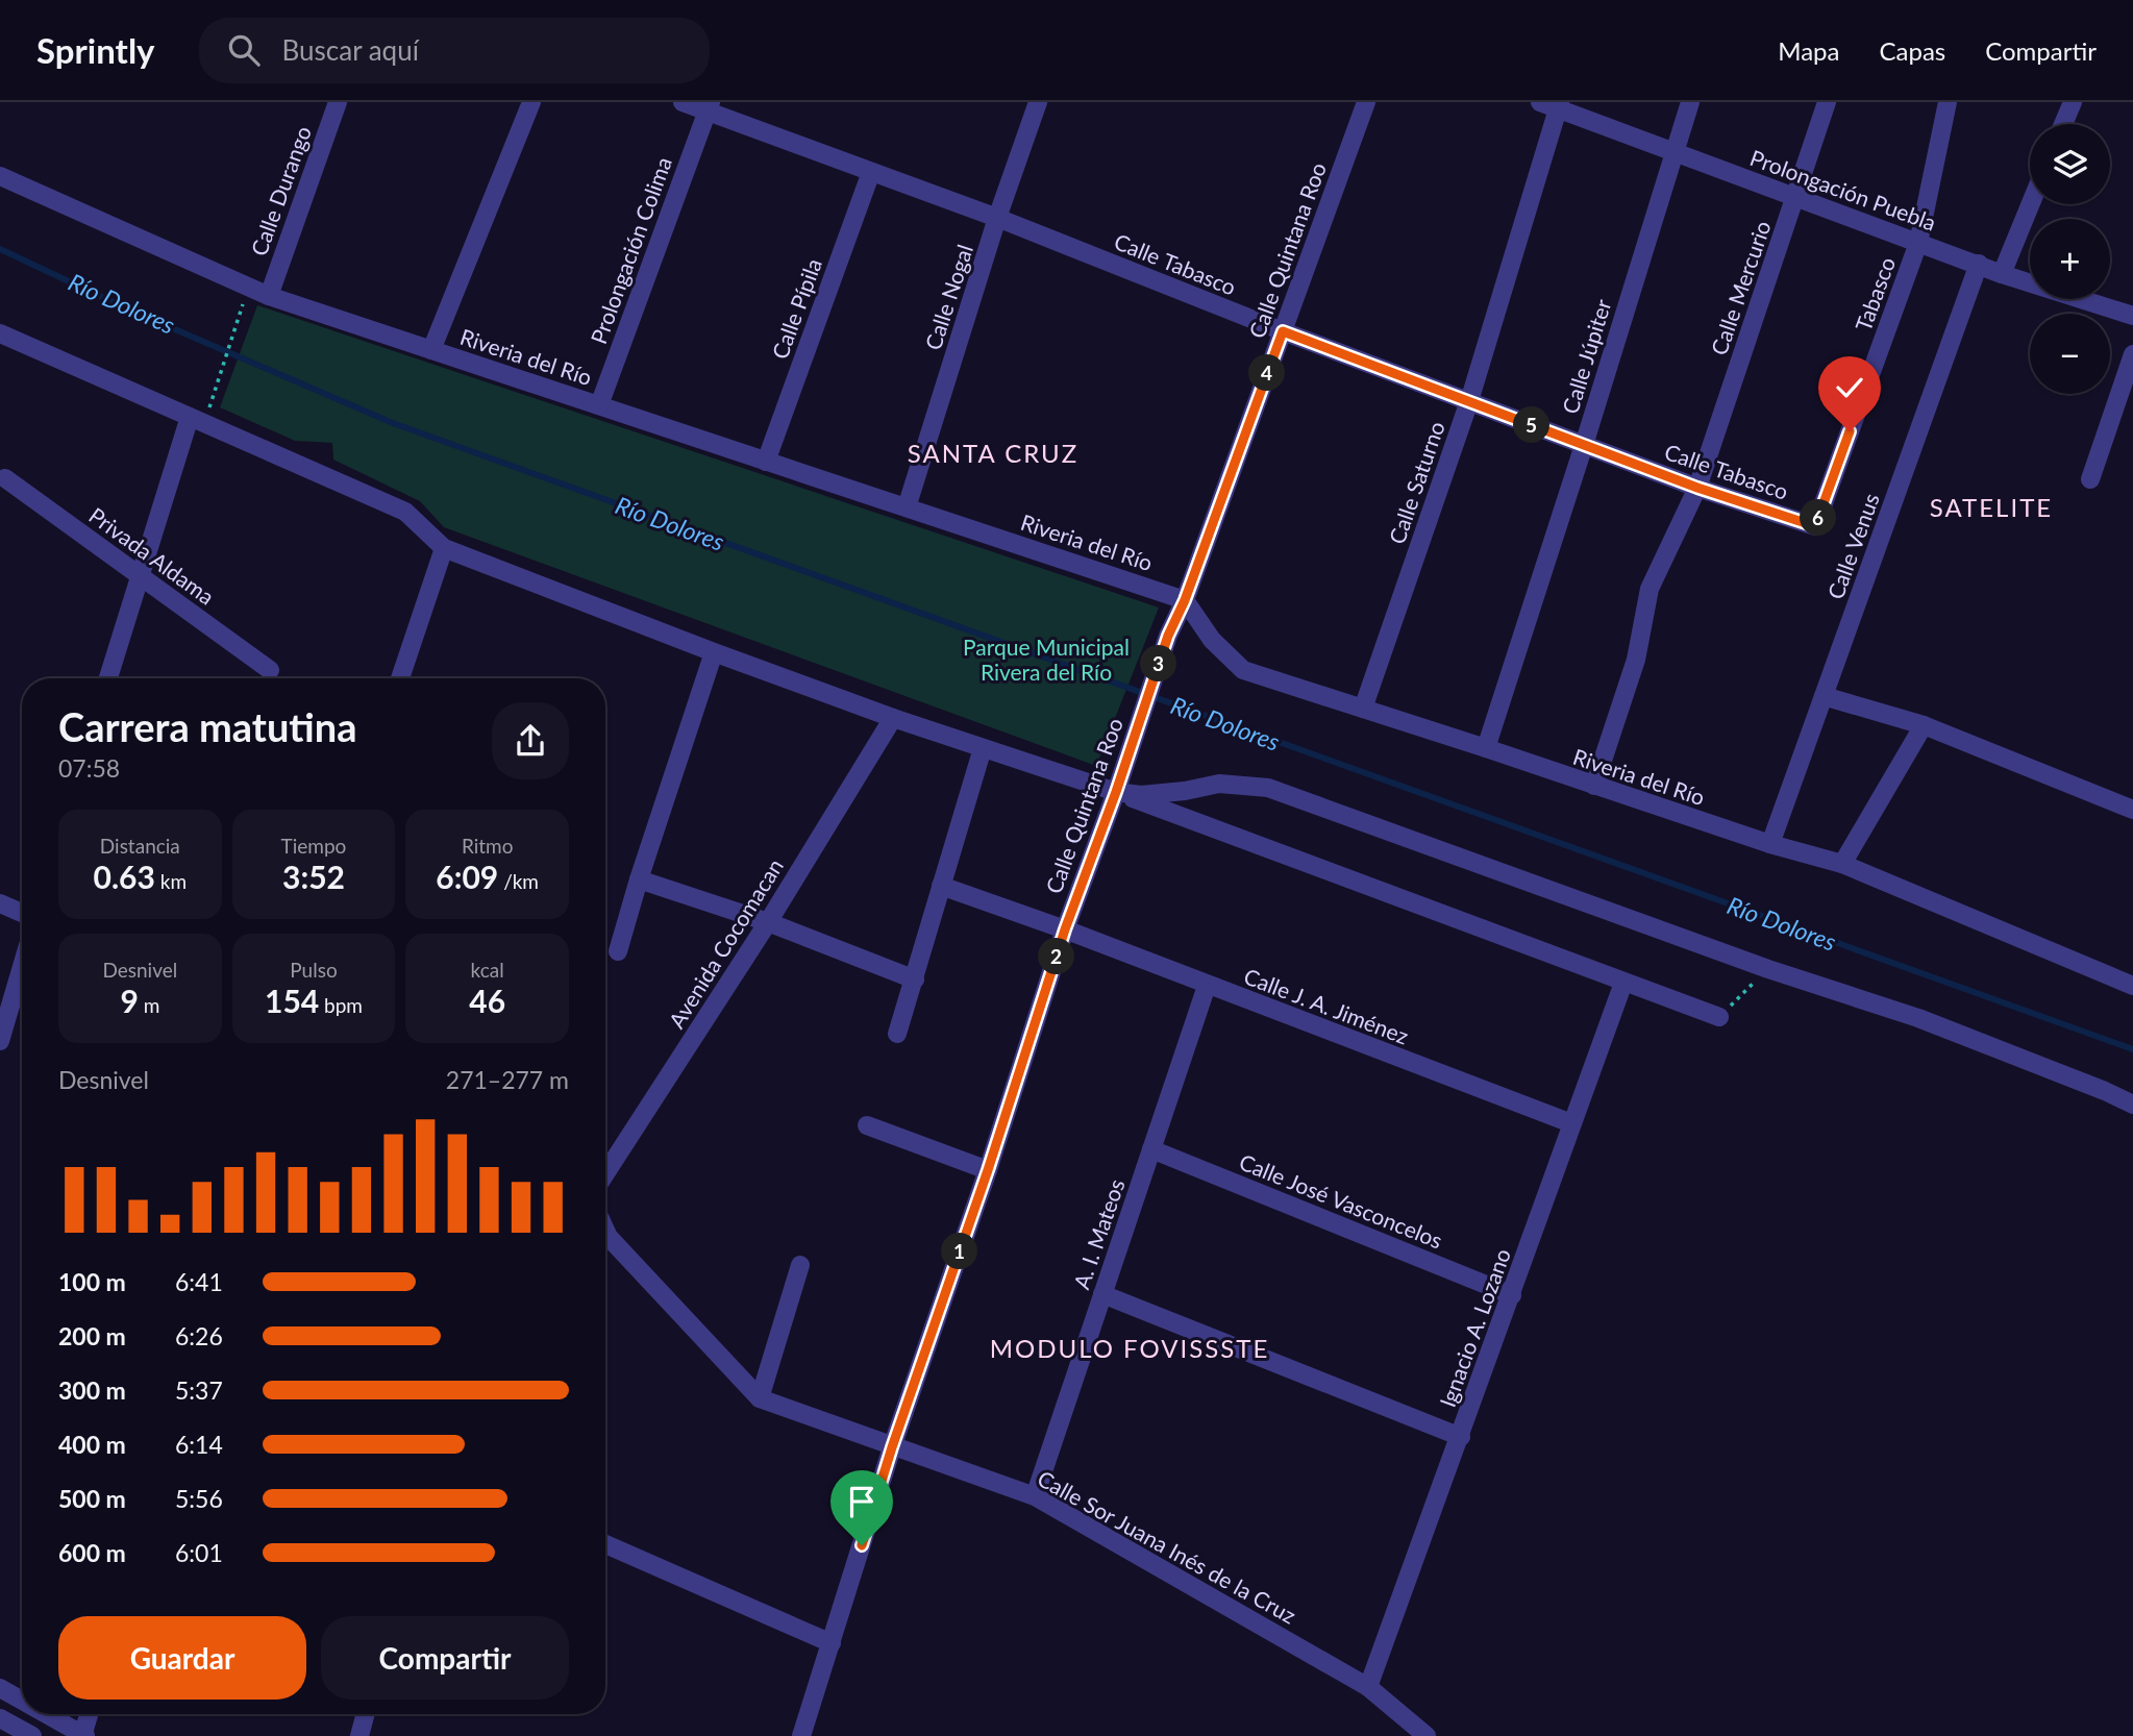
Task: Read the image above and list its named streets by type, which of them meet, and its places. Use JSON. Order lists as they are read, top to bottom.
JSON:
{
  "streets": {
    "street": [
      "Prolongación Puebla",
      "Calle Durango",
      "Prolongación Colima",
      "Calle Quintana Roo",
      "Calle Tabasco",
      "Calle Mercurio",
      "Tabasco",
      "Calle Nogal",
      "Calle Pípila",
      "Riveria del Río",
      "Calle Júpiter",
      "Calle Saturno",
      "Calle Venus",
      "Privada Aldama",
      "Avenida Cocomacan",
      "Calle J. A. Jiménez",
      "Calle José Vasconcelos",
      "A. I. Mateos",
      "Ignacio A. Lozano",
      "Calle Sor Juana Inés de la Cruz"
    ]
  },
  "crossings": [
    ["Prolongación Puebla", "Calle Mercurio"],
    ["Prolongación Puebla", "Tabasco"],
    ["Prolongación Puebla", "Calle Júpiter"],
    ["Prolongación Puebla", "Calle Saturno"],
    ["Prolongación Puebla", "Calle Venus"],
    ["Calle Durango", "Riveria del Río"],
    ["Prolongación Colima", "Calle Tabasco"],
    ["Prolongación Colima", "Riveria del Río"],
    ["Calle Quintana Roo", "Calle Tabasco"],
    ["Calle Quintana Roo", "Riveria del Río"],
    ["Calle Quintana Roo", "Calle J. A. Jiménez"],
    ["Calle Quintana Roo", "Calle Sor Juana Inés de la Cruz"],
    ["Calle Tabasco", "Calle Mercurio"],
    ["Calle Tabasco", "Tabasco"],
    ["Calle Tabasco", "Calle Nogal"],
    ["Calle Tabasco", "Calle Pípila"],
    ["Calle Tabasco", "Calle Júpiter"],
    ["Calle Tabasco", "Calle Saturno"],
    ["Calle Mercurio", "Riveria del Río"],
    ["Calle Nogal", "Riveria del Río"],
    ["Calle Pípila", "Riveria del Río"],
    ["Riveria del Río", "Calle Júpiter"],
    ["Riveria del Río", "Calle Saturno"],
    ["Riveria del Río", "Calle Venus"],
    ["Calle J. A. Jiménez", "A. I. Mateos"],
    ["Calle J. A. Jiménez", "Ignacio A. Lozano"],
    ["Calle José Vasconcelos", "A. I. Mateos"],
    ["Calle José Vasconcelos", "Ignacio A. Lozano"],
    ["A. I. Mateos", "Calle Sor Juana Inés de la Cruz"],
    ["Ignacio A. Lozano", "Calle Sor Juana Inés de la Cruz"]
  ],
  "districts": ["SANTA CRUZ", "SATELITE", "MODULO FOVISSSTE"],
  "water": ["Río Dolores"],
  "parks": ["Parque Municipal Rivera del Río"],
  "page": {
    "header": "Sprintly",
    "search": "Buscar aquí",
    "nav": ["Mapa", "Capas", "Compartir"],
    "map_buttons": ["+", "−"],
    "pins": [
      "4",
      "5",
      "6",
      "3",
      "2",
      "1"
    ],
    "heading": ["Carrera matutina", "07:58"],
    "stats": [
      ["Distancia", "0.63 km"],
      ["Tiempo", "3:52"],
      ["Ritmo", "6:09 /km"],
      ["Desnivel", "9 m"],
      ["Pulso", "154 bpm"],
      ["kcal", "46"]
    ],
    "chart": ["Desnivel", "271–277 m"],
    "list": [
      {
        "name": "100 m",
        "note": "6:41"
      },
      {
        "name": "200 m",
        "note": "6:26"
      },
      {
        "name": "300 m",
        "note": "5:37"
      },
      {
        "name": "400 m",
        "note": "6:14"
      },
      {
        "name": "500 m",
        "note": "5:56"
      },
      {
        "name": "600 m",
        "note": "6:01"
      }
    ],
    "buttons": ["Guardar", "Compartir"]
  }
}
